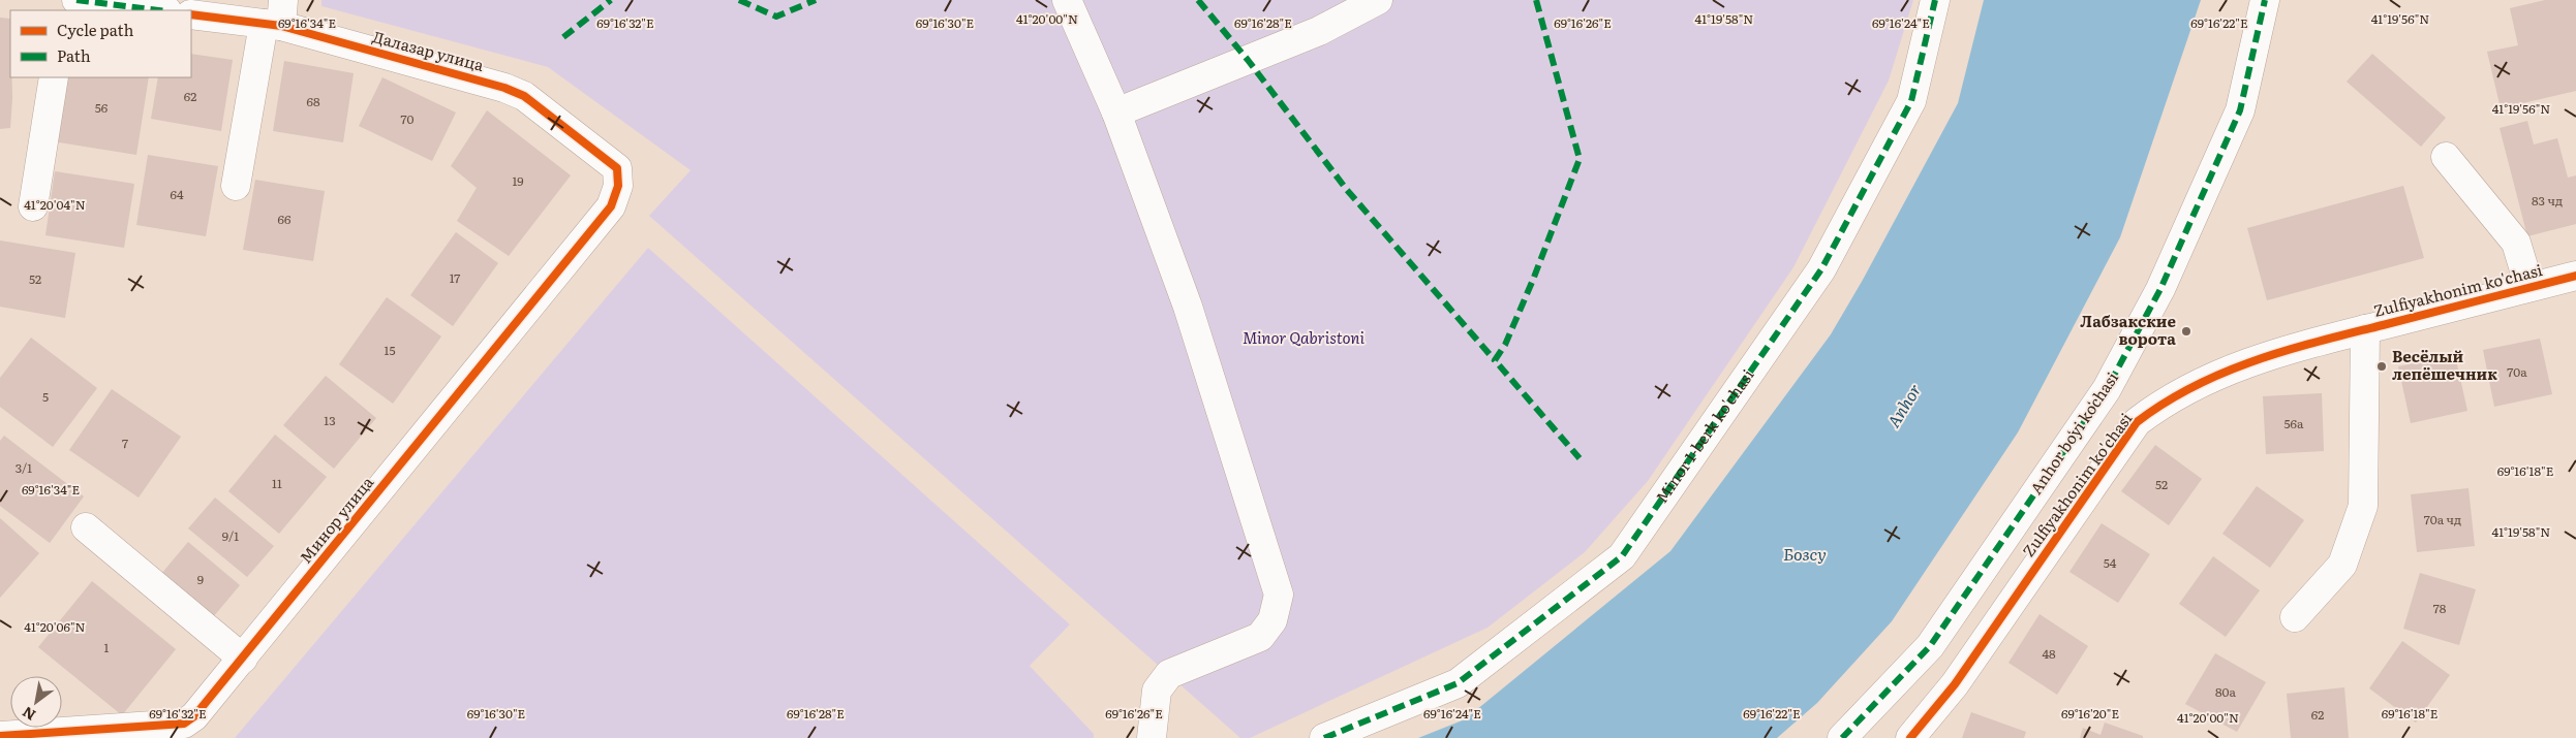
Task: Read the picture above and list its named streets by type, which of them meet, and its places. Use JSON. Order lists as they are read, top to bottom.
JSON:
{
  "streets": {
    "street": [
      "Далазар улица",
      "Zulfiyakhonim ko'chasi",
      "Anhor boʻyi koʻchasi",
      "Minor 1-berk ko'chasi",
      "Минор улица"
    ]
  },
  "crossings": [
    ["Далазар улица", "Минор улица"]
  ],
  "water": ["Anhor", "Бозсу"],
  "parks": ["Minor Qabristoni"],
  "places": ["Лабзакские ворота", "Весёлый лепёшечник"],
  "house_numbers": [
    "62",
    "68",
    "56",
    "70",
    "19",
    "64",
    "83 чд",
    "66",
    "17",
    "52",
    "15",
    "70а",
    "5",
    "13",
    "56а",
    "7",
    "3/1",
    "11",
    "52",
    "70а чд",
    "9/1",
    "54",
    "9",
    "78",
    "1",
    "48",
    "80а",
    "62"
  ],
  "legend": ["Cycle path", "Path"],
  "north": "bottom left",
  "coordinates": [
    "41°20'00\"N",
    "41°19'58\"N",
    "41°19'56\"N",
    "69°16'34\"E",
    "69°16'32\"E",
    "69°16'30\"E",
    "69°16'28\"E",
    "69°16'26\"E",
    "69°16'24\"E",
    "69°16'22\"E",
    "41°20'04\"N",
    "69°16'18\"E",
    "41°20'06\"N",
    "69°16'20\"E"
  ]
}
